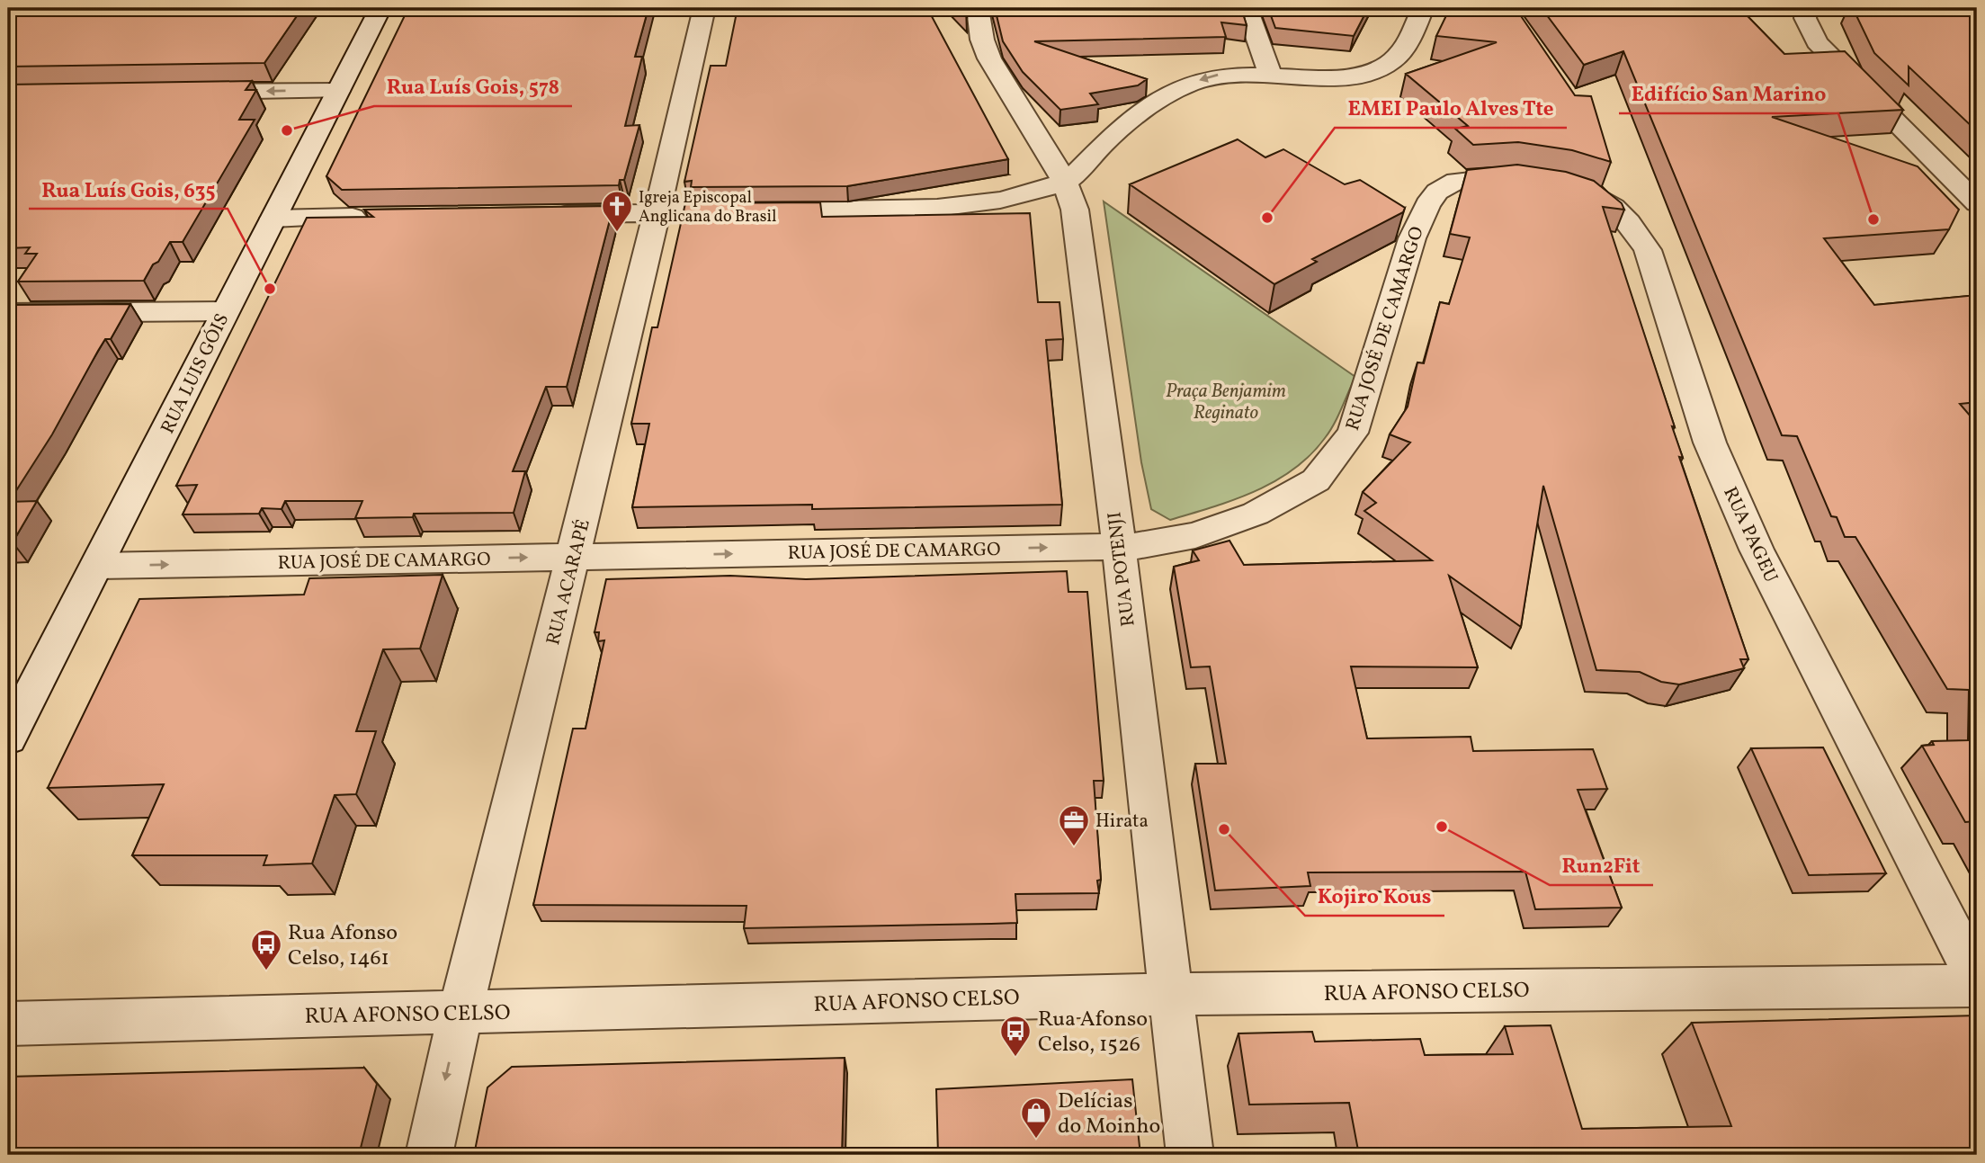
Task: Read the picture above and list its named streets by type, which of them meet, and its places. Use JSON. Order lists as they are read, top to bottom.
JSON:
{
  "streets": {
    "street": [
      "RUA JOSÉ DE CAMARGO",
      "RUA LUIS GÓIS",
      "RUA PAGEU",
      "RUA POTENJI",
      "RUA ACARAPÉ",
      "RUA AFONSO CELSO"
    ]
  },
  "crossings": [
    ["RUA JOSÉ DE CAMARGO", "RUA LUIS GÓIS"],
    ["RUA JOSÉ DE CAMARGO", "RUA PAGEU"],
    ["RUA JOSÉ DE CAMARGO", "RUA POTENJI"],
    ["RUA JOSÉ DE CAMARGO", "RUA ACARAPÉ"],
    ["RUA POTENJI", "RUA AFONSO CELSO"],
    ["RUA ACARAPÉ", "RUA AFONSO CELSO"]
  ],
  "one_way": ["RUA JOSÉ DE CAMARGO"],
  "parks": ["Praça Benjamim Reginato"],
  "places": {
    "other": [
      "Rua Luís Gois, 578",
      "EMEI Paulo Alves Tte",
      "Edifício San Marino",
      "Rua Luís Gois, 635",
      "Run2Fit",
      "Kojiro Kous"
    ],
    "church": ["Igreja Episcopal Anglicana do Brasil"],
    "office": ["Hirata"],
    "bus stop": ["Rua Afonso Celso, 1461", "Rua Afonso Celso, 1526"],
    "shop": ["Delícias do Moinho"]
  }
}
